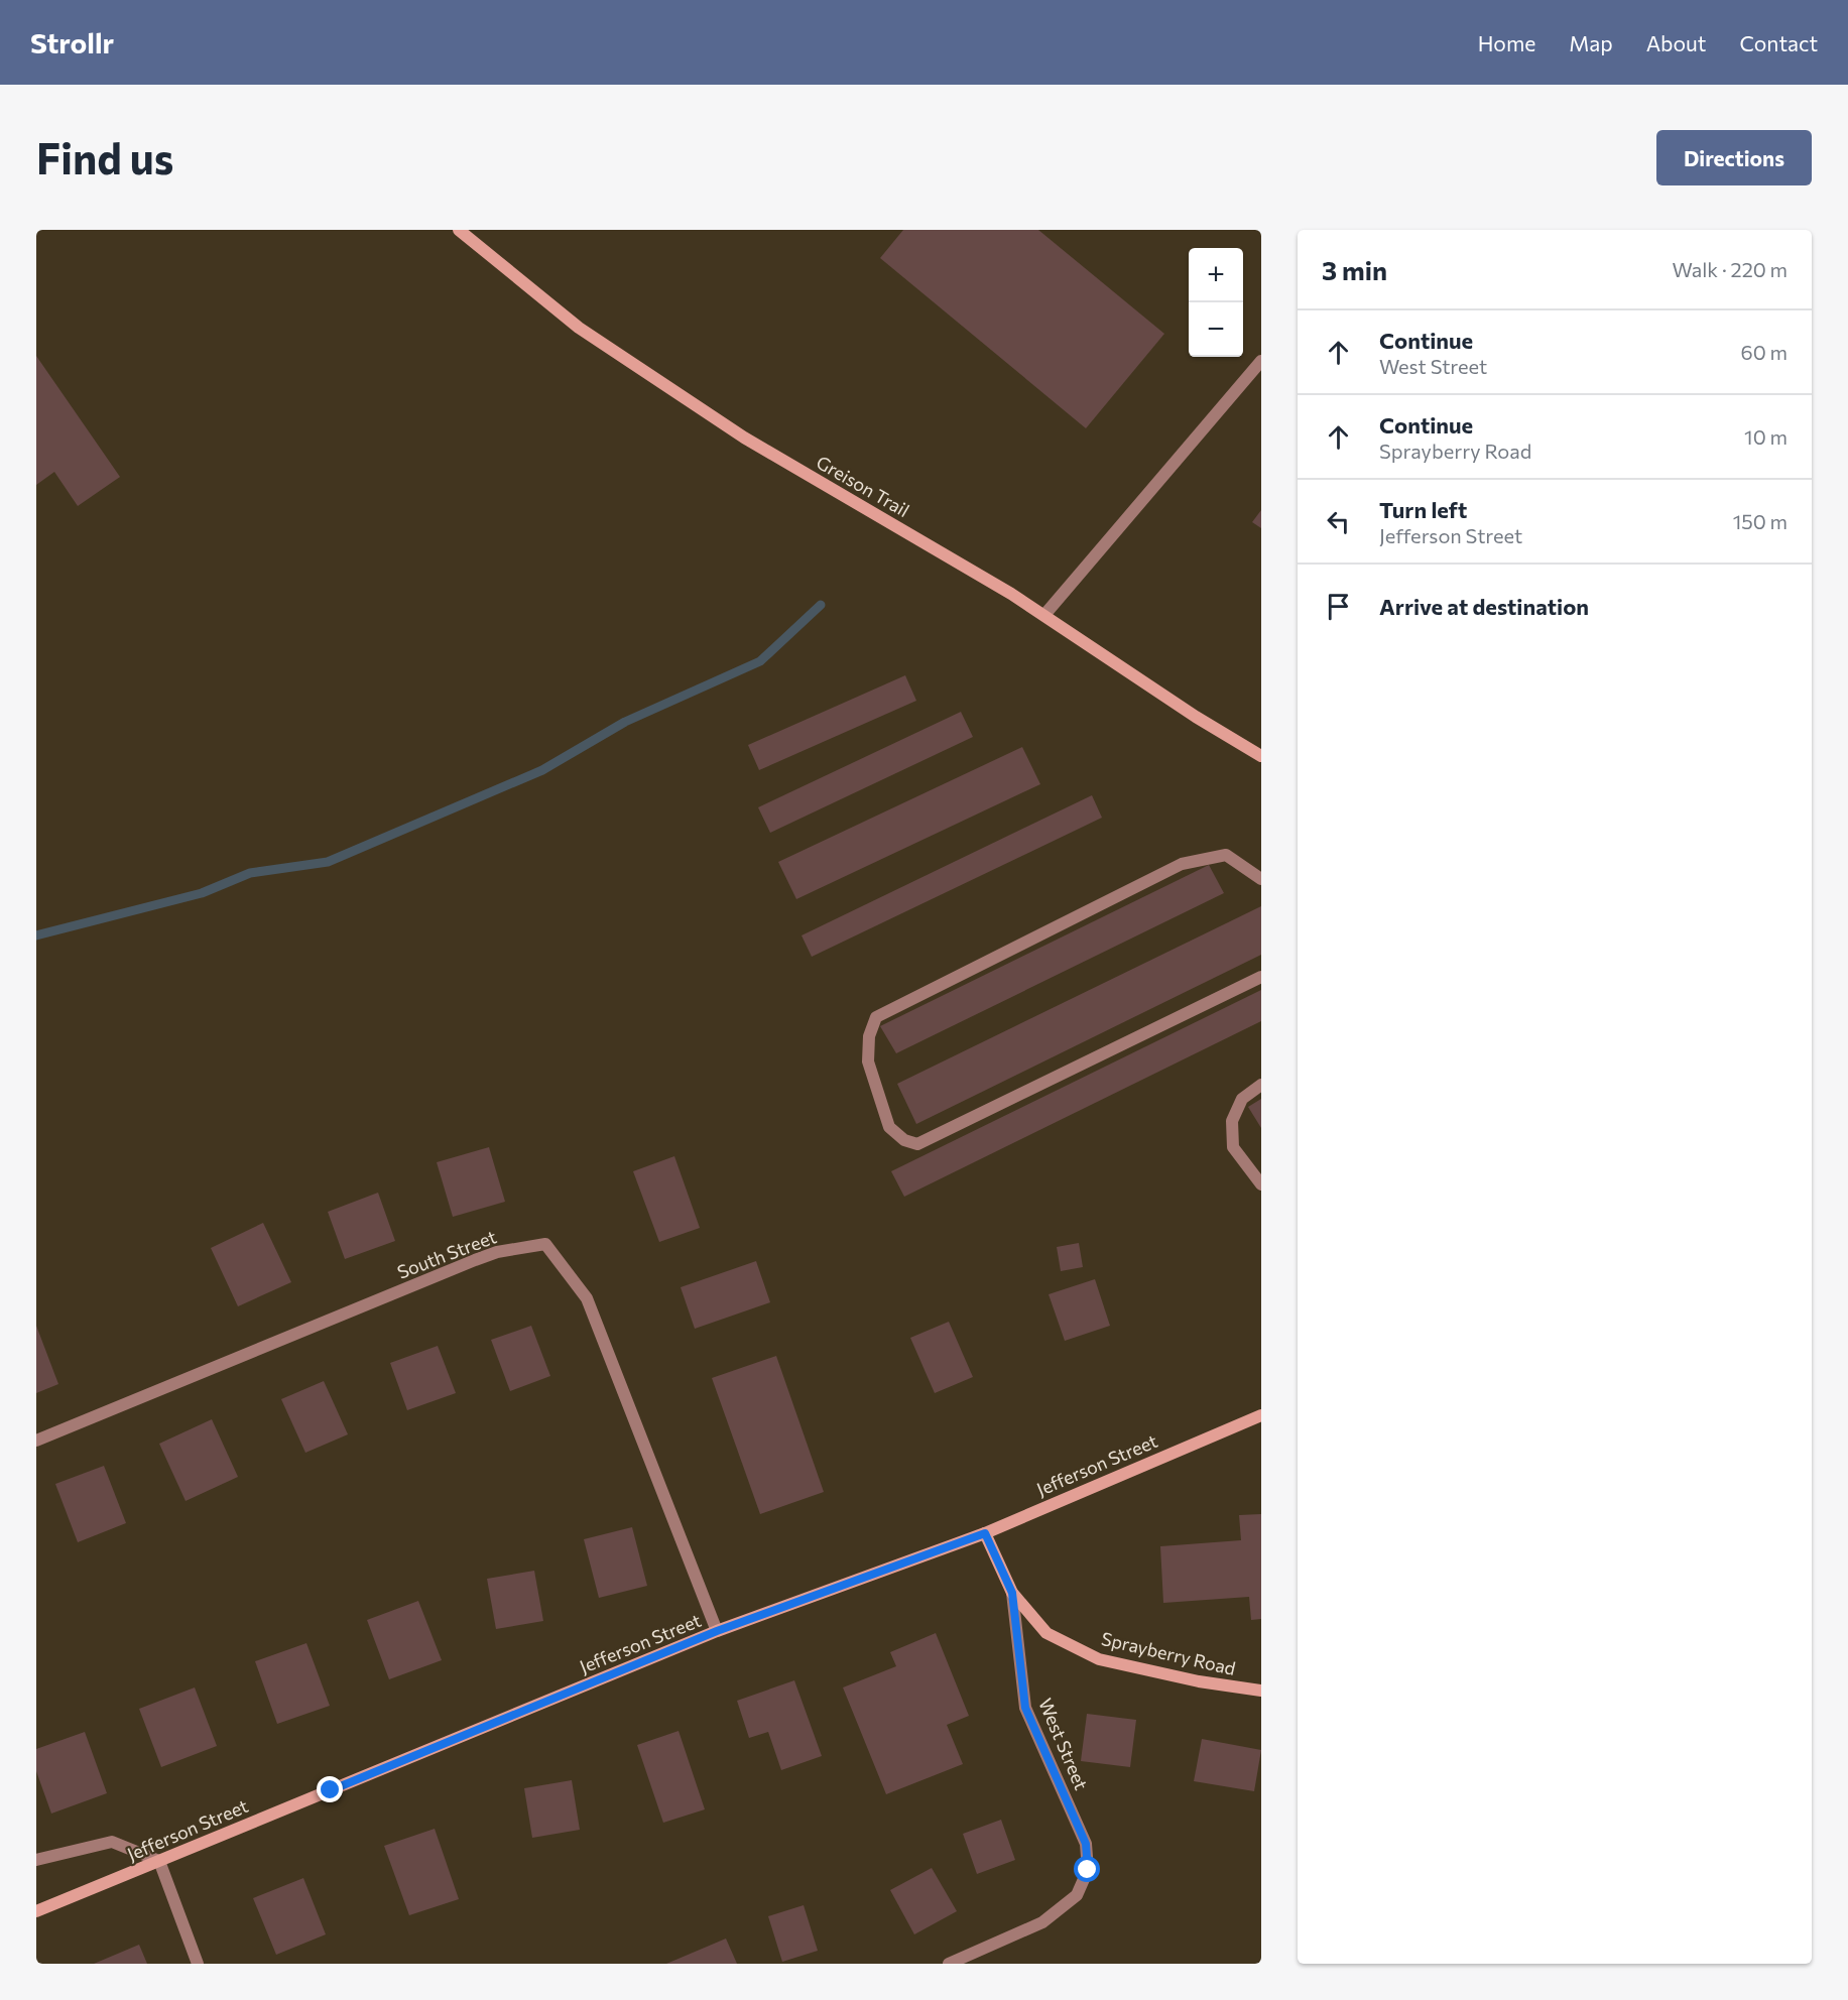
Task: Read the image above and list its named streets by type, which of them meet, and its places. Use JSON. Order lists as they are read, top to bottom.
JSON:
{
  "streets": {
    "street": [
      "Greison Trail",
      "South Street",
      "Jefferson Street",
      "Sprayberry Road",
      "West Street"
    ]
  },
  "crossings": [
    ["South Street", "Jefferson Street"],
    ["Jefferson Street", "Sprayberry Road"],
    ["Sprayberry Road", "West Street"]
  ],
  "page": {
    "header": "Strollr",
    "nav": [
      "Home",
      "Map",
      "About",
      "Contact"
    ],
    "buttons": "Directions",
    "title": "Find us",
    "heading": ["3 min", "Walk · 220 m"],
    "map_buttons": ["+", "−"],
    "list": [
      ["Continue", "West Street", "60 m"],
      ["Continue", "Sprayberry Road", "10 m"],
      ["Turn left", "Jefferson Street", "150 m"],
      "Arrive at destination"
    ]
  }
}
